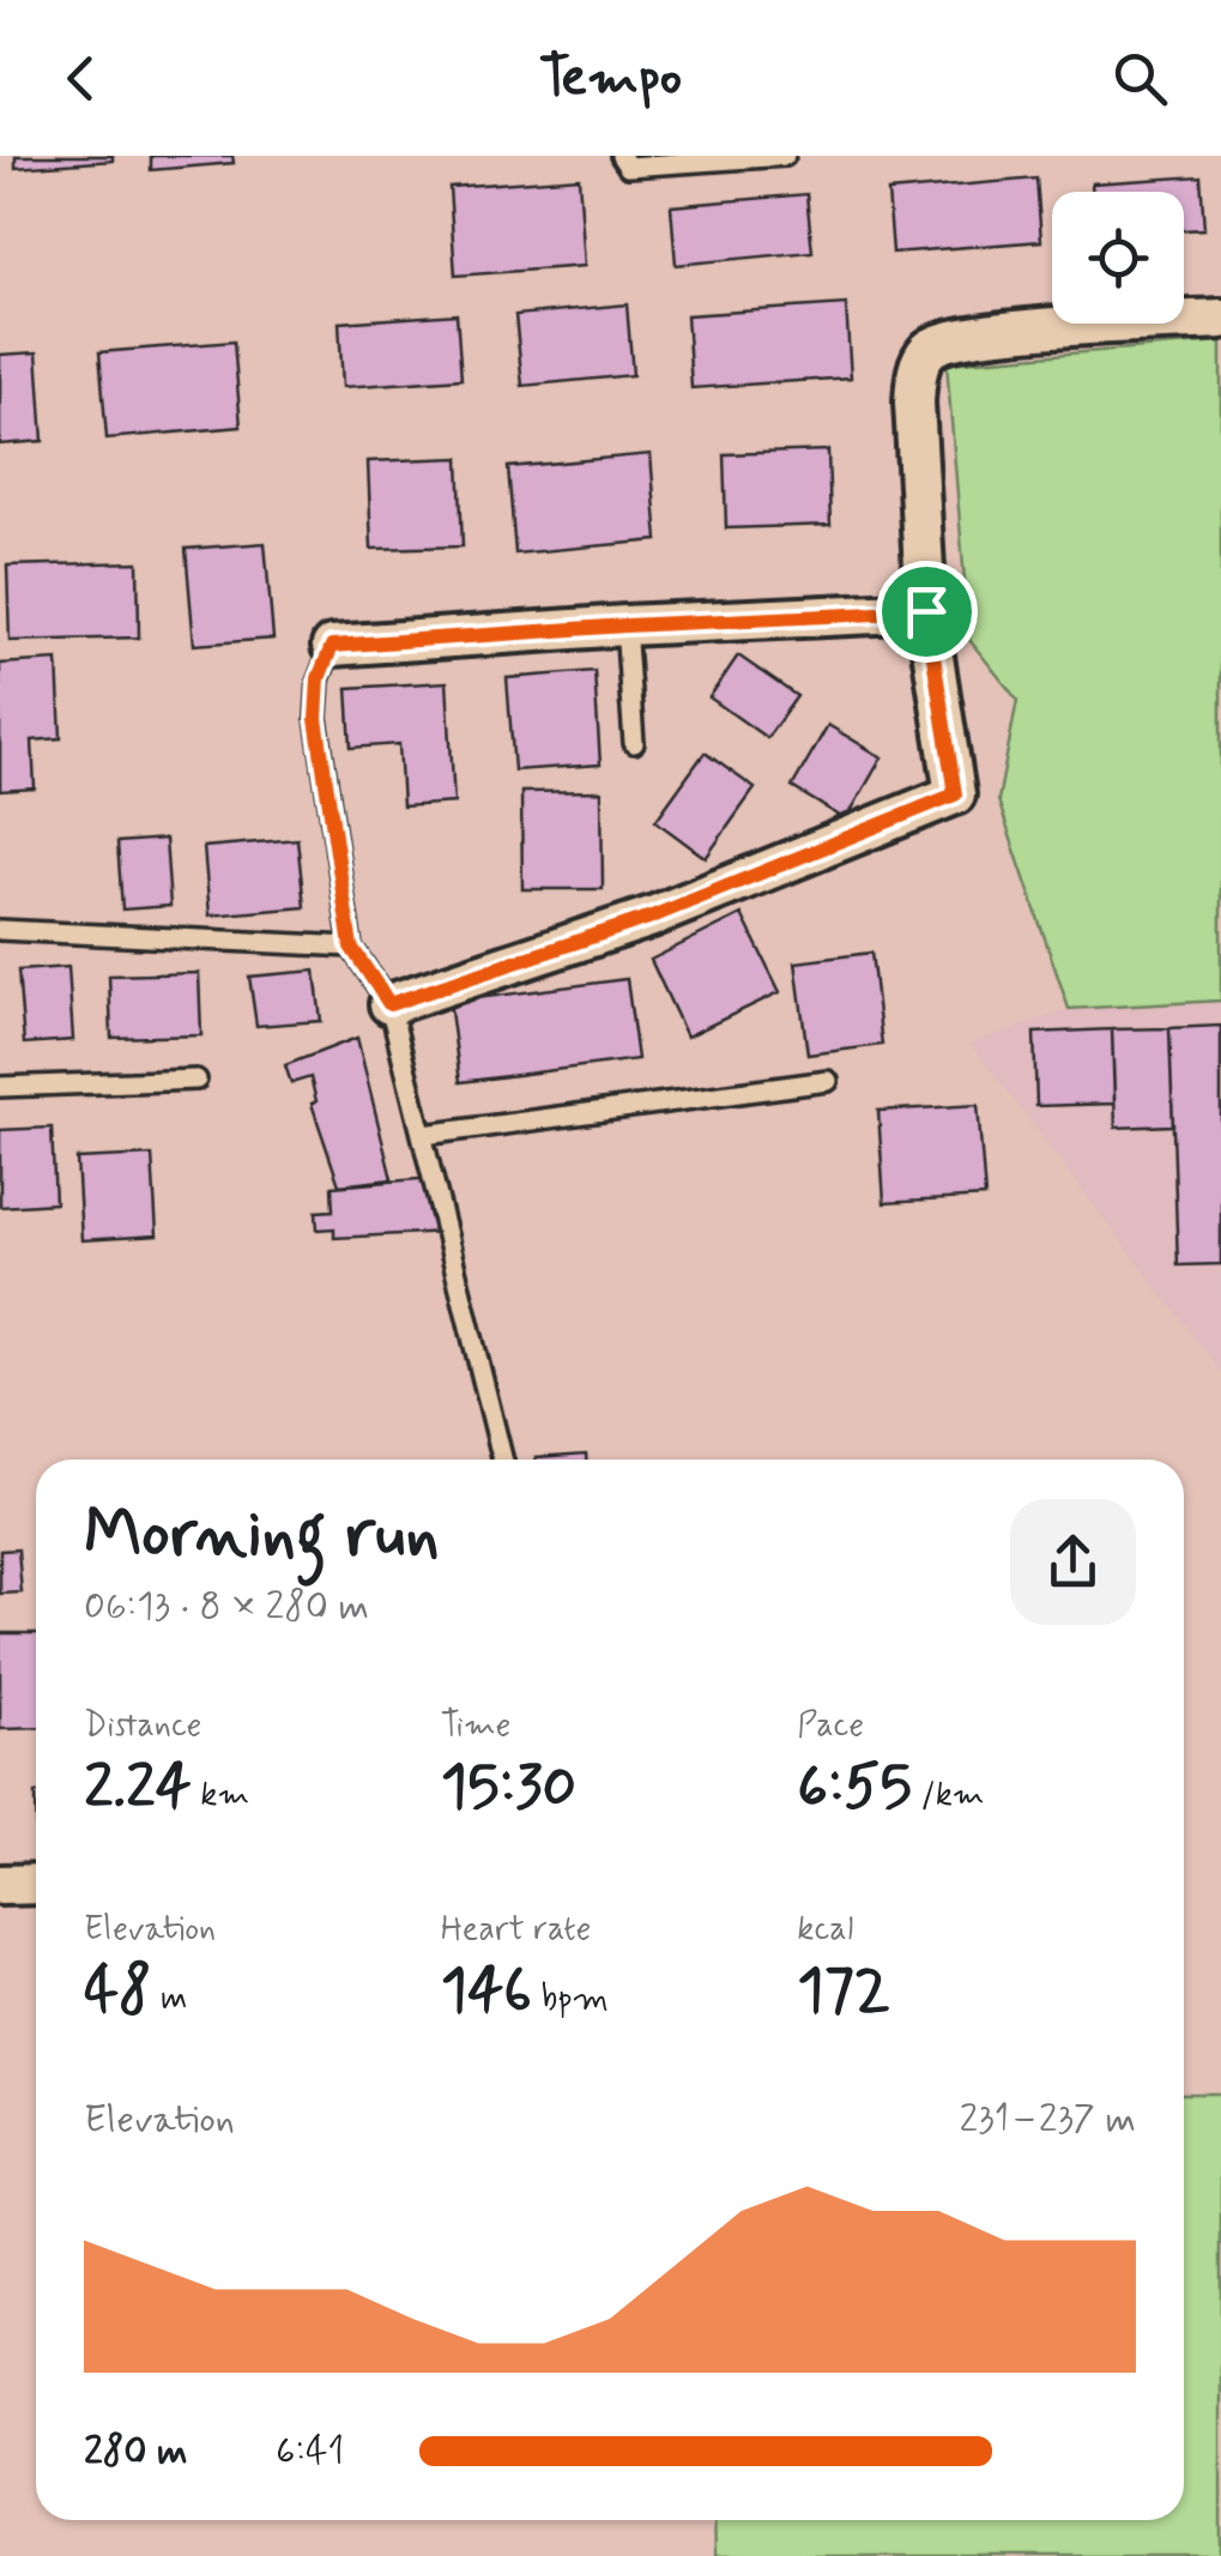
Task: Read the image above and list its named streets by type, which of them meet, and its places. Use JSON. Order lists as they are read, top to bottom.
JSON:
{
  "page": {
    "header": "Tempo",
    "heading": ["Morning run", "06:13 · 8 × 280 m"],
    "stats": [
      ["Distance", "2.24 km"],
      ["Time", "15:30"],
      ["Pace", "6:55 /km"],
      ["Elevation", "48 m"],
      ["Heart rate", "146 bpm"],
      ["kcal", "172"]
    ],
    "chart": ["Elevation", "231–237 m"],
    "list": [
      {
        "name": "280 m",
        "note": "6:41"
      }
    ]
  }
}
